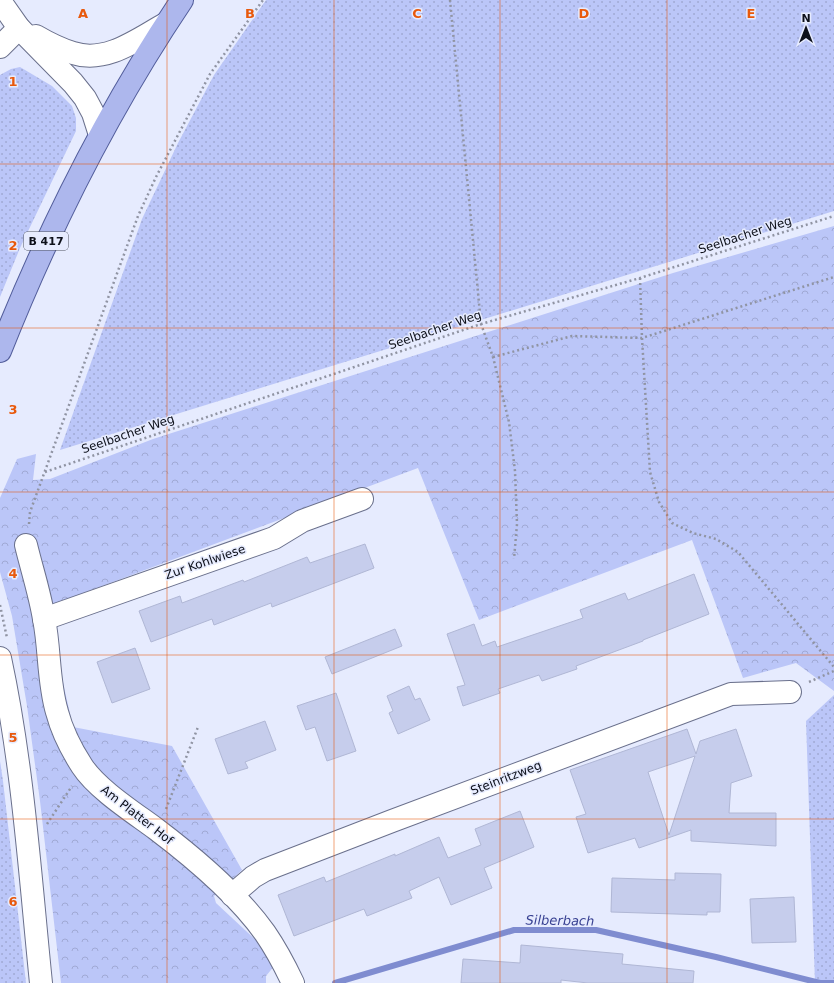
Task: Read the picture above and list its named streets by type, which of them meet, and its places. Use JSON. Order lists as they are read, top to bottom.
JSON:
{
  "streets": {
    "main road": ["B 417"],
    "street": ["Zur Kohlwiese", "Steinritzweg", "Am Platter Hof"],
    "path": ["Seelbacher Weg"]
  },
  "crossings": [
    ["Zur Kohlwiese", "Am Platter Hof"],
    ["Steinritzweg", "Am Platter Hof"]
  ],
  "water": ["Silberbach"],
  "north": "top",
  "grid": {
    "columns": [
      "A",
      "B",
      "C",
      "D",
      "E"
    ],
    "rows": [
      "1",
      "2",
      "3",
      "4",
      "5",
      "6"
    ]
  }
}
